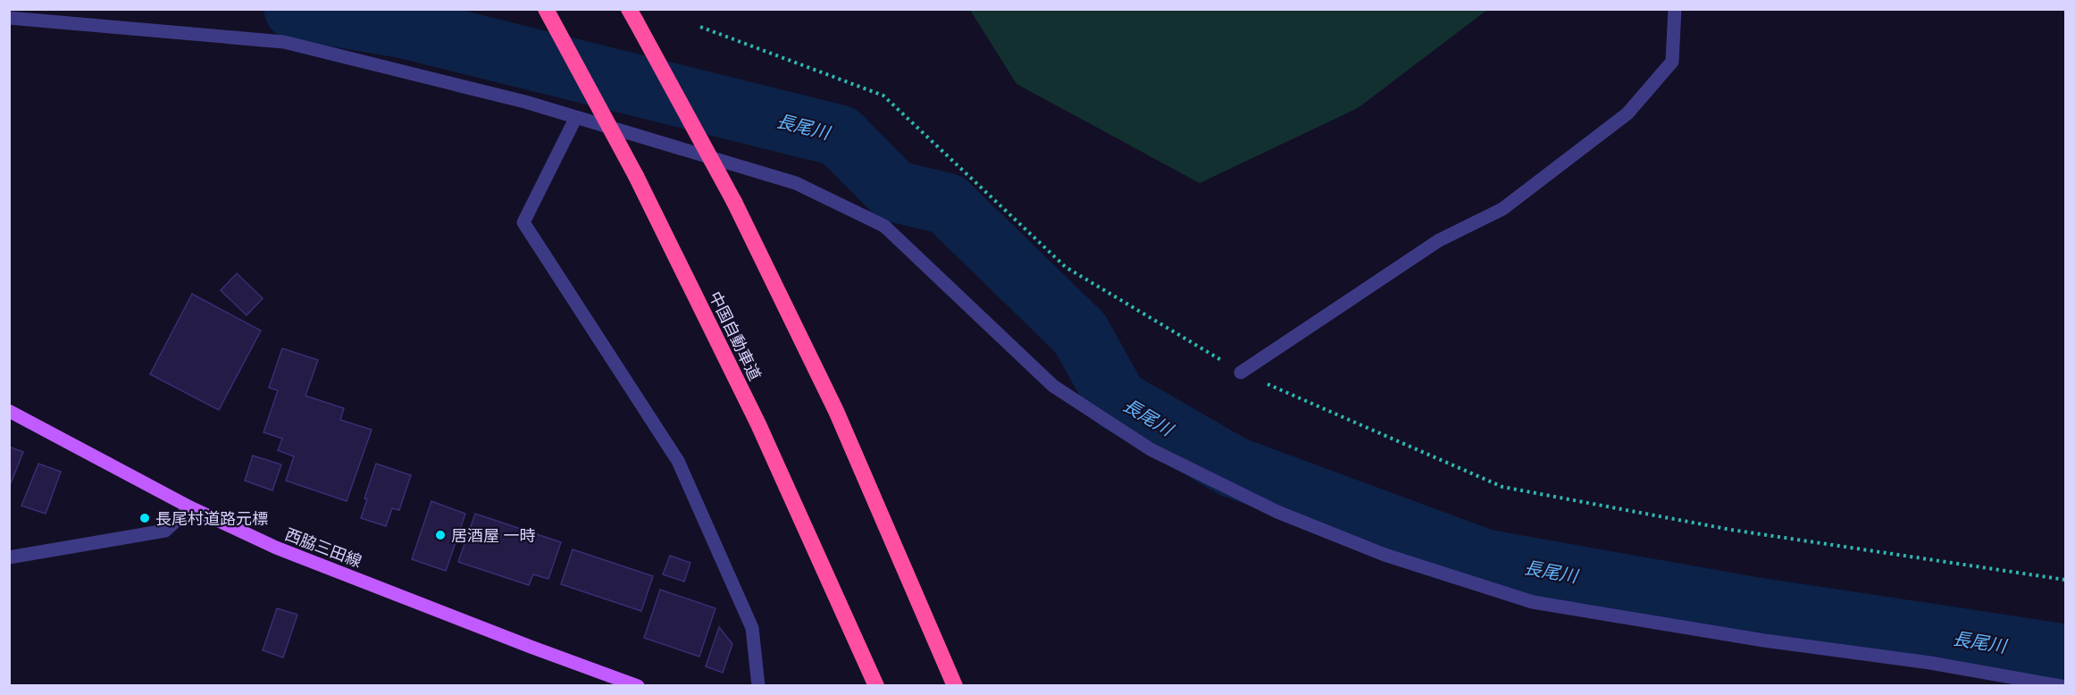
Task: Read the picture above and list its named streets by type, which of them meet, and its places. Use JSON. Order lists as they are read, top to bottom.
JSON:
{
  "streets": {
    "highway": ["中国自動車道"],
    "main road": ["西脇三田線"]
  },
  "water": ["長尾川"],
  "places": ["長尾村道路元標", "居酒屋 一時"]
}
